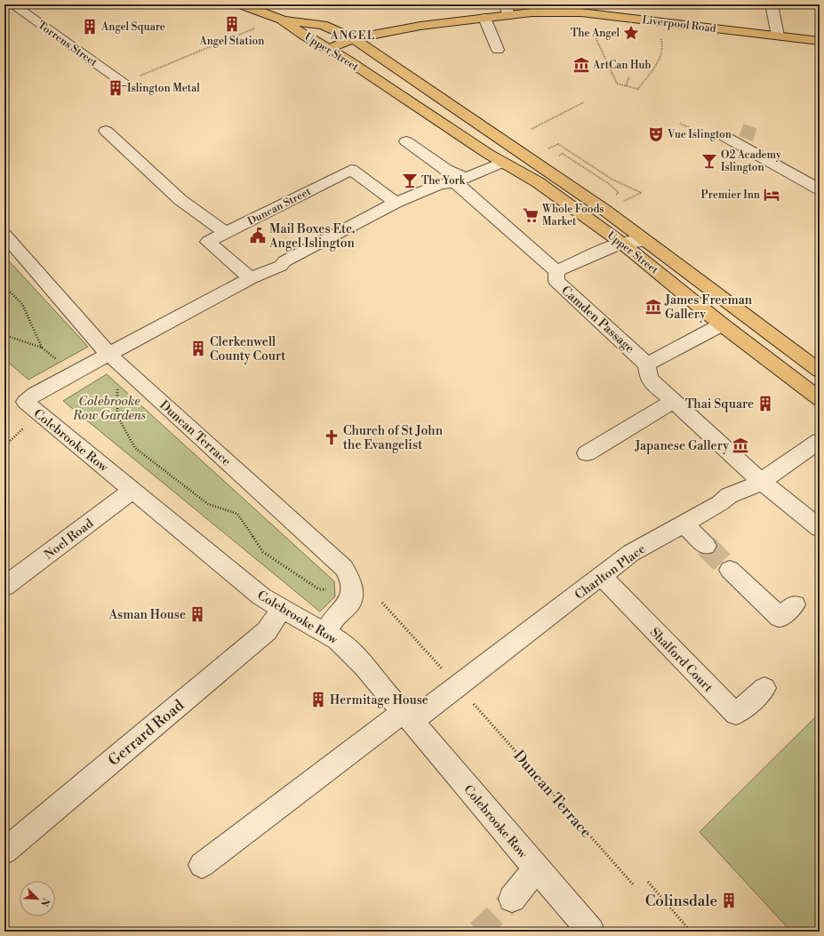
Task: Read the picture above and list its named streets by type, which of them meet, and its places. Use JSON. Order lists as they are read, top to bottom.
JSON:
{
  "streets": {
    "main road": ["Liverpool Road", "Upper Street"],
    "street": [
      "Torrens Street",
      "Duncan Street",
      "Camden Passage",
      "Duncan Terrace",
      "Colebrooke Row",
      "Noel Road",
      "Charlton Place",
      "Shalford Court",
      "Gerrard Road"
    ]
  },
  "crossings": [
    ["Liverpool Road", "Upper Street"],
    ["Duncan Terrace", "Colebrooke Row"],
    ["Colebrooke Row", "Noel Road"],
    ["Colebrooke Row", "Charlton Place"],
    ["Colebrooke Row", "Gerrard Road"],
    ["Charlton Place", "Shalford Court"]
  ],
  "districts": ["ANGEL"],
  "parks": ["Colebrooke Row Gardens"],
  "places": {
    "building": [
      "Angel Station",
      "Angel Square",
      "Islington Metal",
      "Clerkenwell County Court",
      "Thai Square",
      "Asman House",
      "Hermitage House",
      "Colinsdale"
    ],
    "place": ["The Angel"],
    "museum": ["ArtCan Hub", "James Freeman Gallery", "Japanese Gallery"],
    "theatre": ["Vue Islington"],
    "bar": ["O2 Academy Islington", "The York"],
    "hotel": ["Premier Inn"],
    "supermarket": ["Whole Foods Market"],
    "public building": ["Mail Boxes Etc. Angel Islington"],
    "church": ["Church of St John the Evangelist"]
  },
  "north": "bottom right"
}
